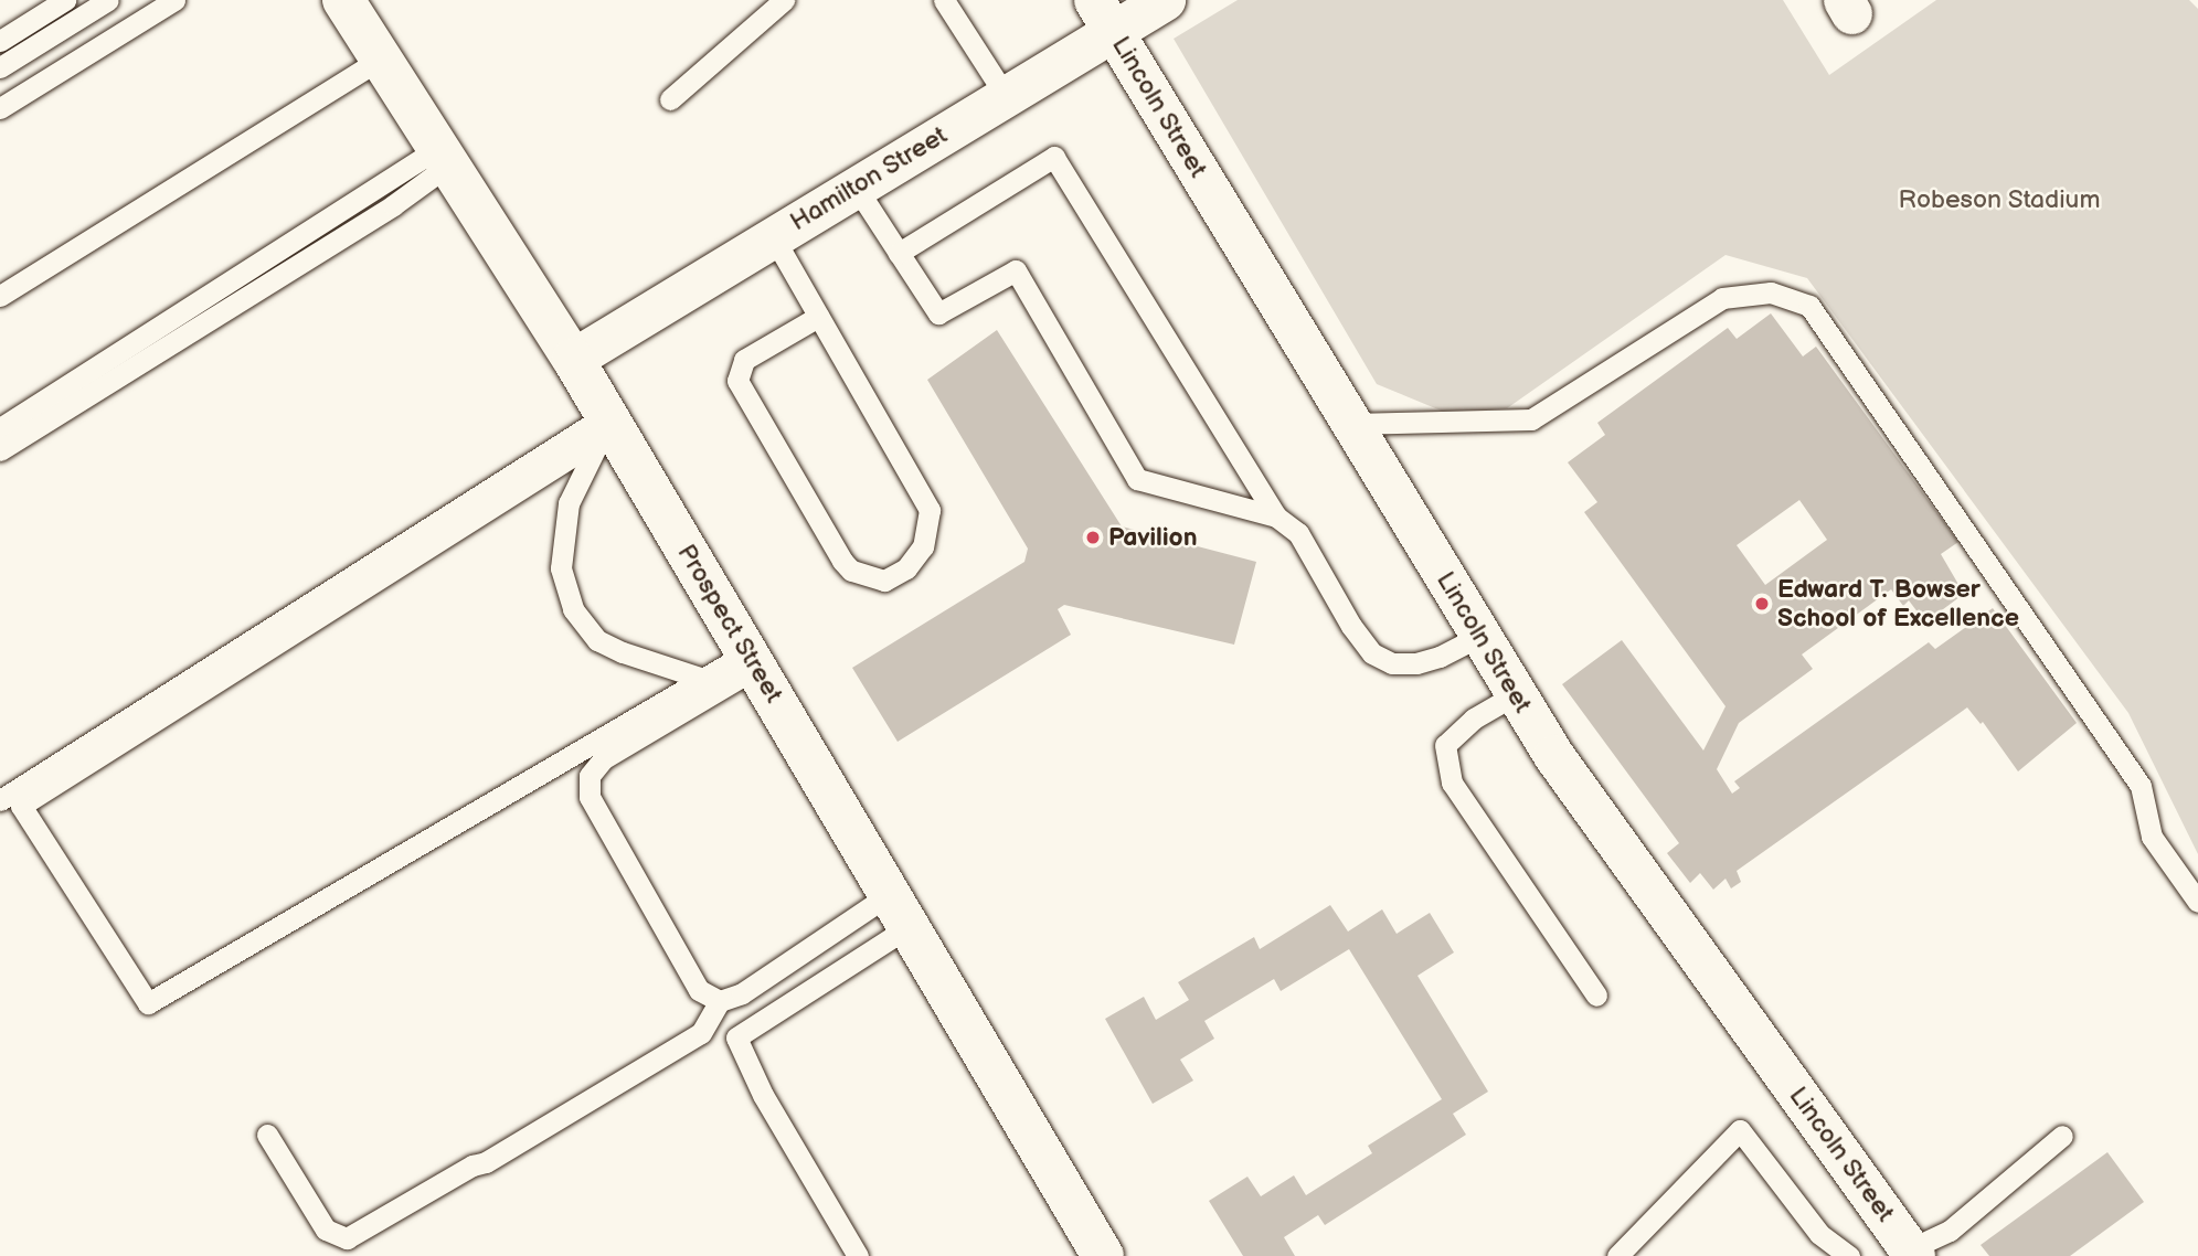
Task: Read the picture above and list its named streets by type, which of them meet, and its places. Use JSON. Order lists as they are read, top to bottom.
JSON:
{
  "streets": {
    "street": ["Lincoln Street", "Hamilton Street", "Prospect Street"]
  },
  "crossings": [
    ["Lincoln Street", "Hamilton Street"],
    ["Hamilton Street", "Prospect Street"]
  ],
  "parks": ["Robeson Stadium"],
  "places": ["Pavilion", "Edward T. Bowser School of Excellence"]
}
